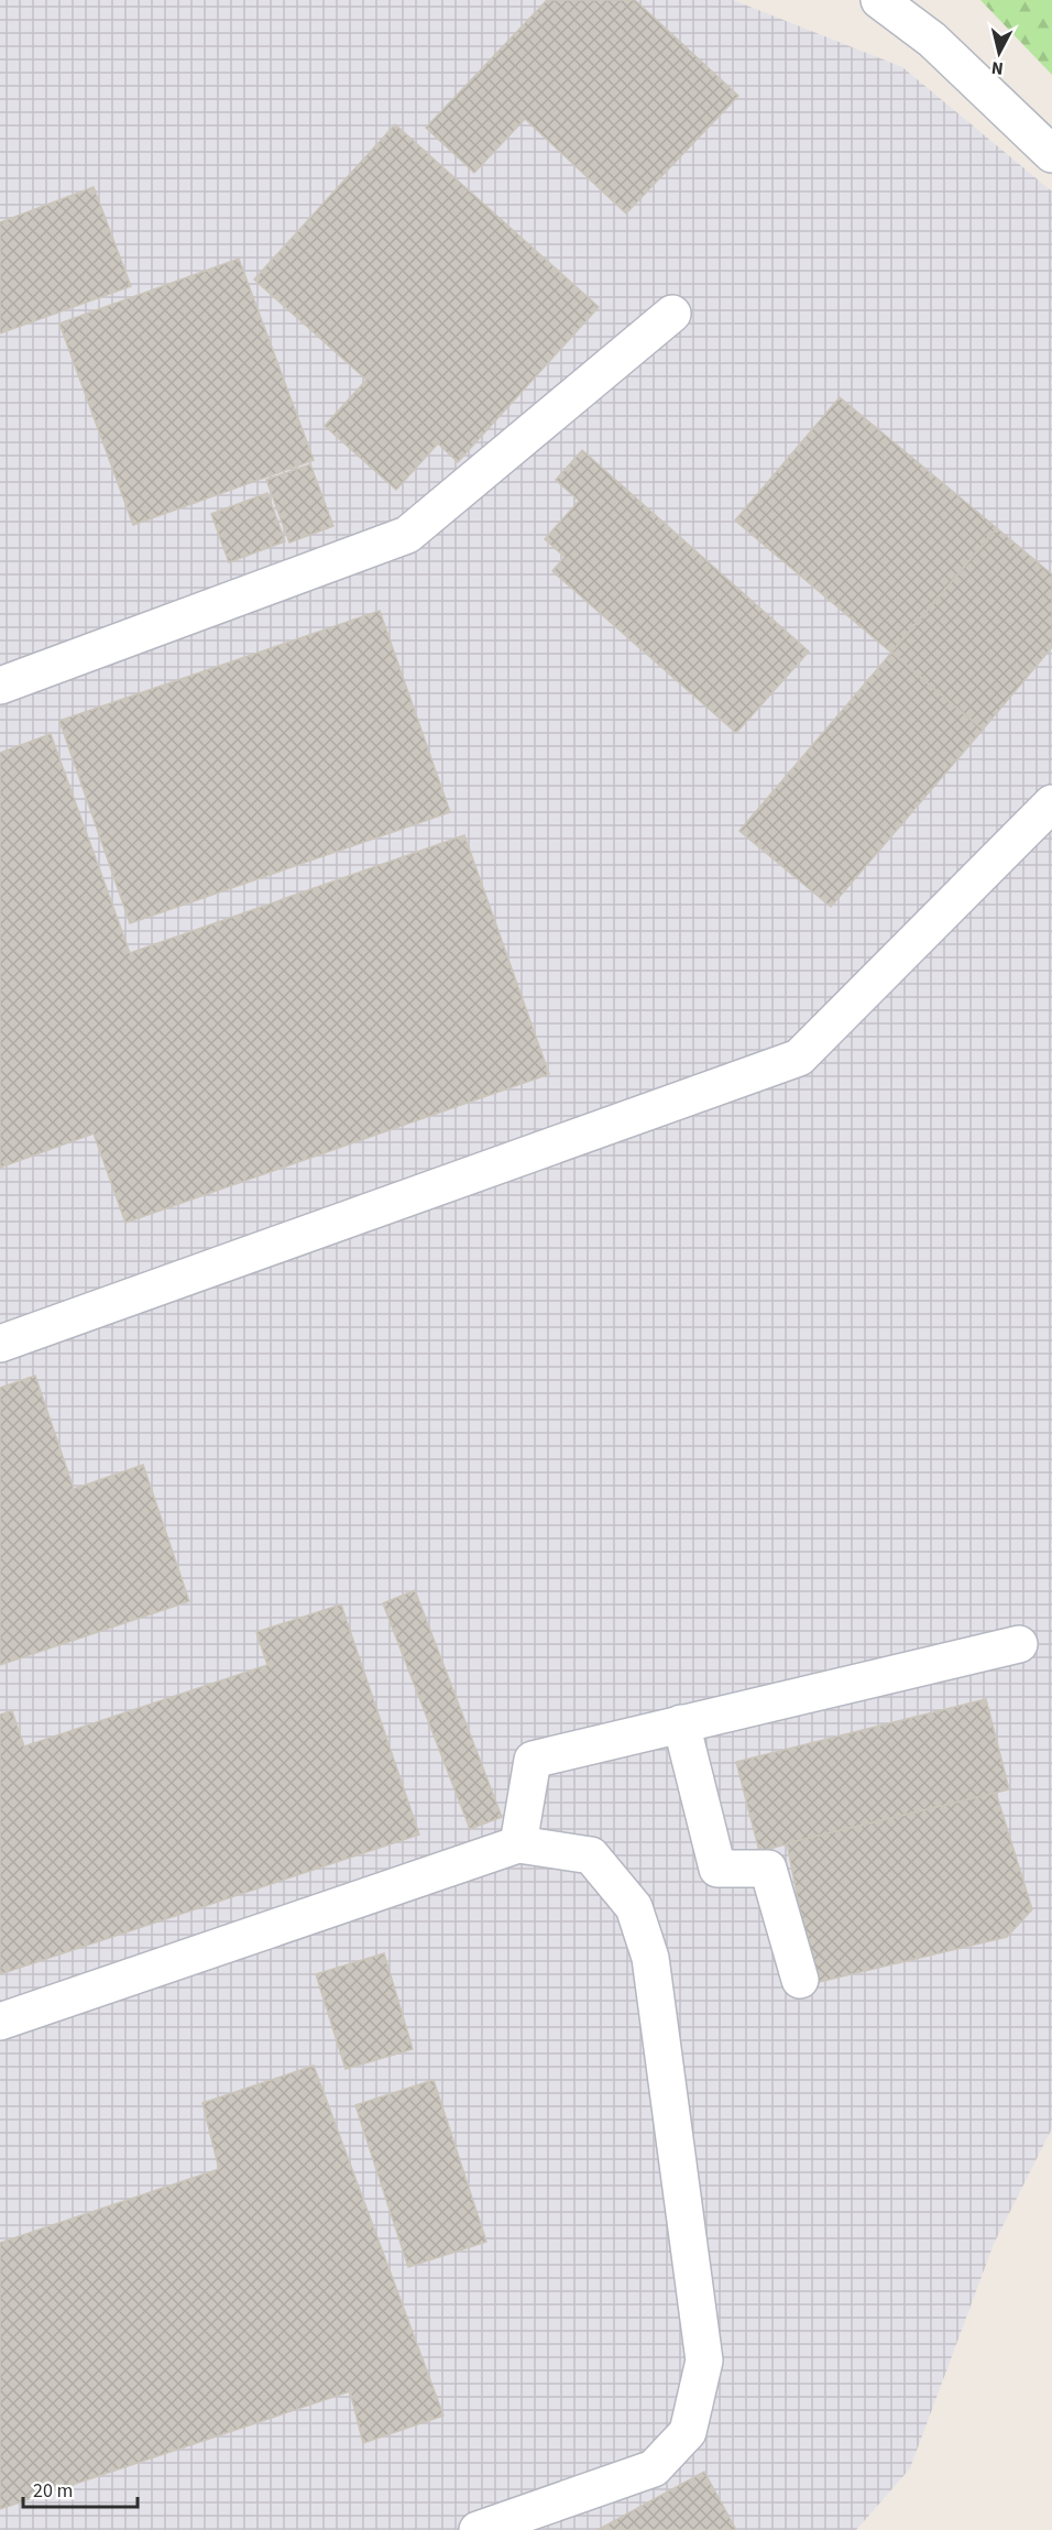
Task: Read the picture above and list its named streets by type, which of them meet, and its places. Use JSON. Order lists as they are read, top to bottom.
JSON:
{
  "scale_bar": "20 m",
  "north": "bottom"
}
